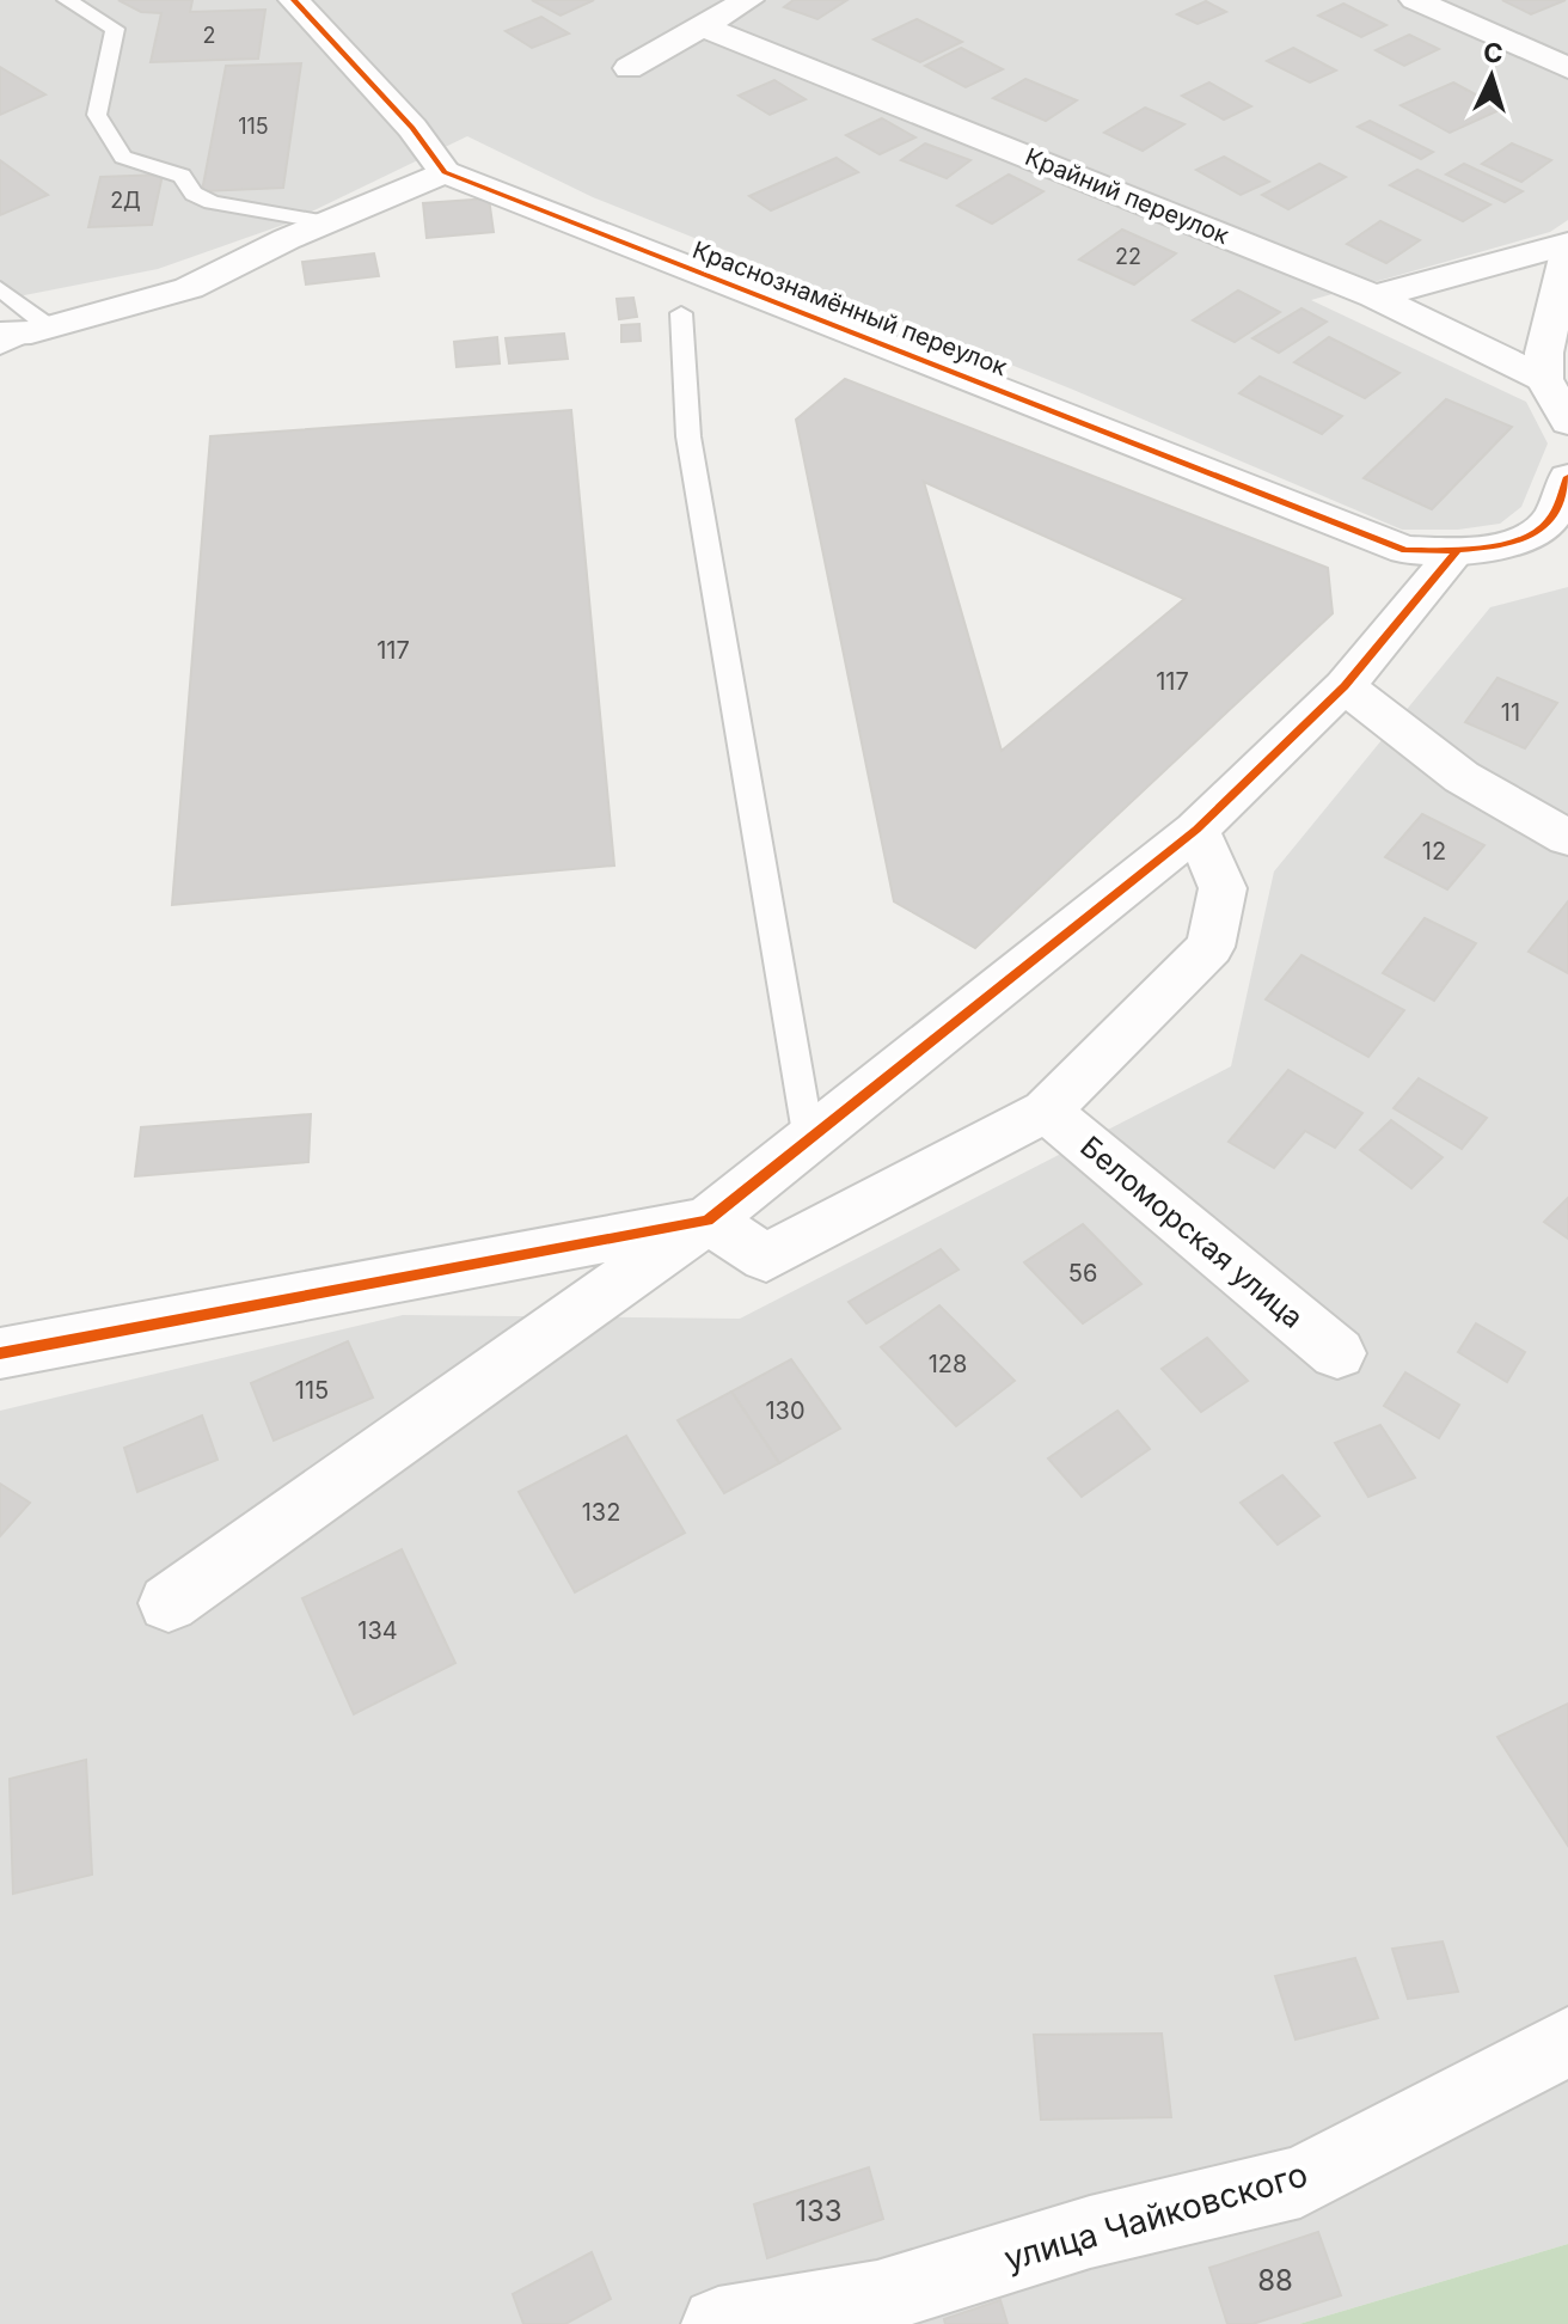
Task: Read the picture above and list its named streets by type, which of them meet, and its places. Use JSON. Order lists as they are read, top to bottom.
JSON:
{
  "streets": {
    "street": [
      "Крайний переулок",
      "Краснознамённый переулок",
      "Беломорская улица",
      "улица Чайковского"
    ]
  },
  "house_numbers": [
    "2",
    "115",
    "2Д",
    "22",
    "117",
    "117",
    "11",
    "12",
    "56",
    "128",
    "115",
    "130",
    "132",
    "134",
    "133",
    "88"
  ],
  "north": "top"
}
